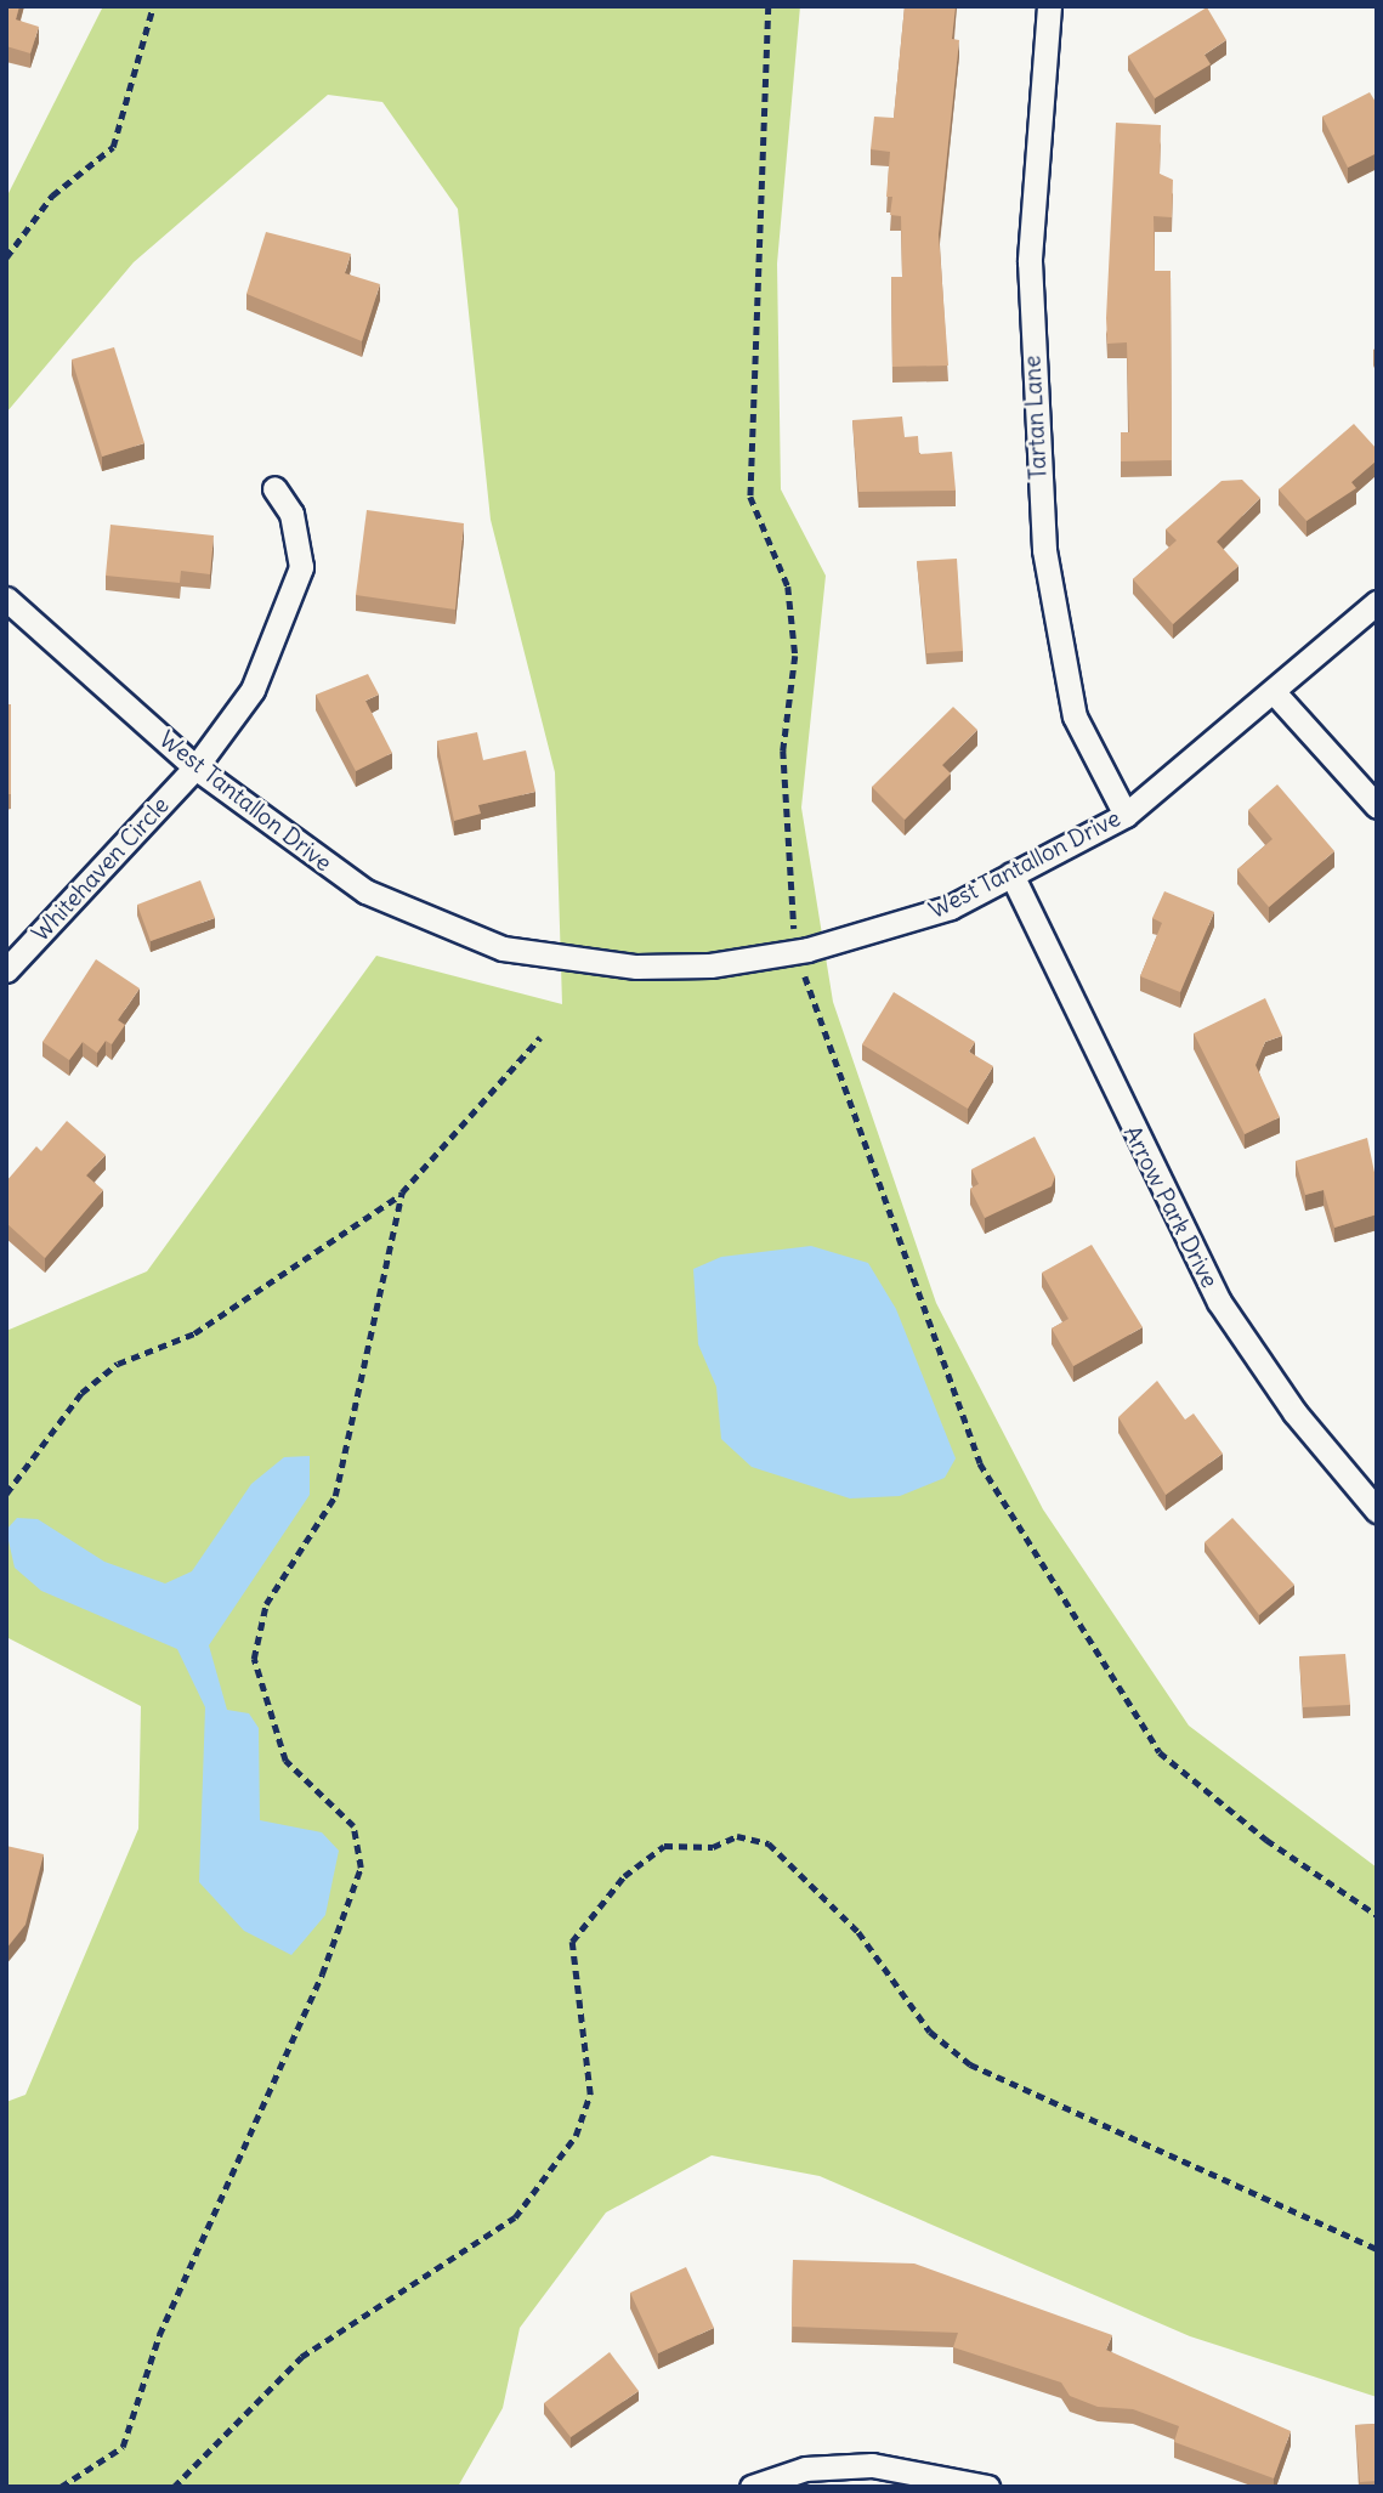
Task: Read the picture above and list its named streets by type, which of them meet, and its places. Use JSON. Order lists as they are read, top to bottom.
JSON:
{
  "streets": {
    "street": [
      "Tartan Lane",
      "West Tantallon Drive",
      "Whitehaven Circle",
      "Arrow Park Drive"
    ]
  },
  "crossings": [
    ["Tartan Lane", "West Tantallon Drive"],
    ["West Tantallon Drive", "Whitehaven Circle"],
    ["West Tantallon Drive", "Arrow Park Drive"]
  ]
}
